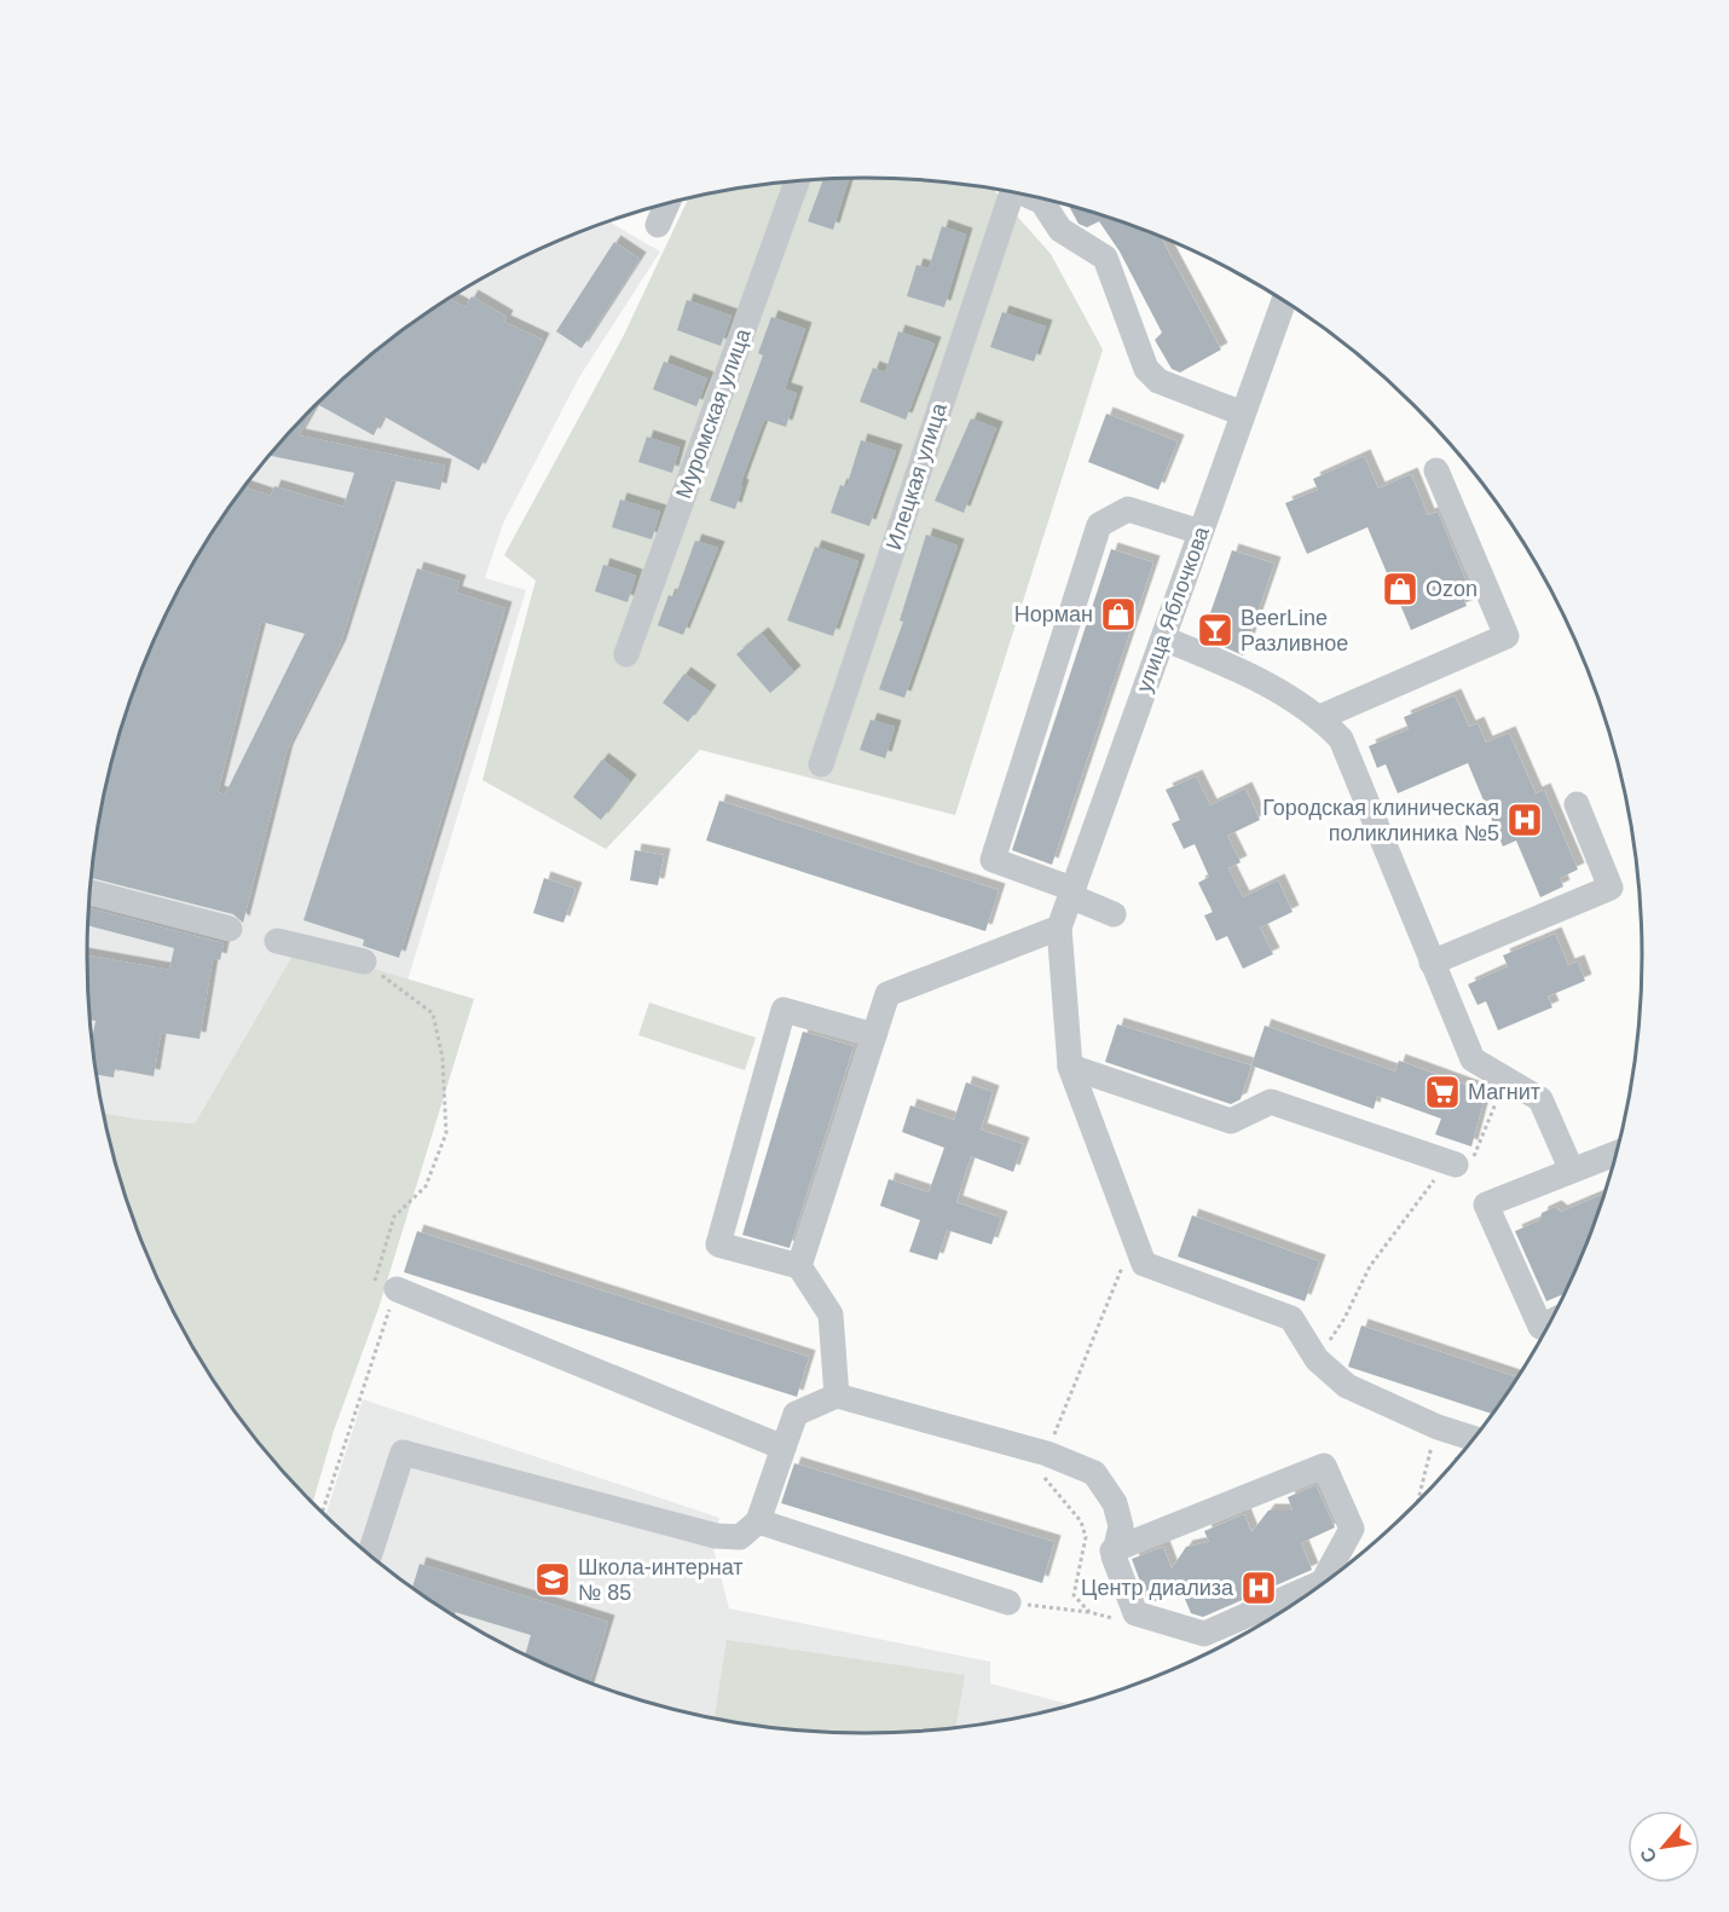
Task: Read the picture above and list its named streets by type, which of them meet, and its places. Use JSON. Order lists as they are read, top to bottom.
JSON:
{
  "streets": {
    "street": ["Муромская улица", "Илецкая улица", "улица Яблочкова"]
  },
  "crossings": [
    ["Илецкая улица", "улица Яблочкова"]
  ],
  "places": {
    "shop": ["Ozon", "Норман"],
    "bar": ["BeerLine Разливное"],
    "hospital": ["Городская клиническая поликлиника №5", "Центр диализа"],
    "supermarket": ["Магнит"],
    "school or university": ["Школа-интернат № 85"]
  },
  "north": "bottom left"
}
